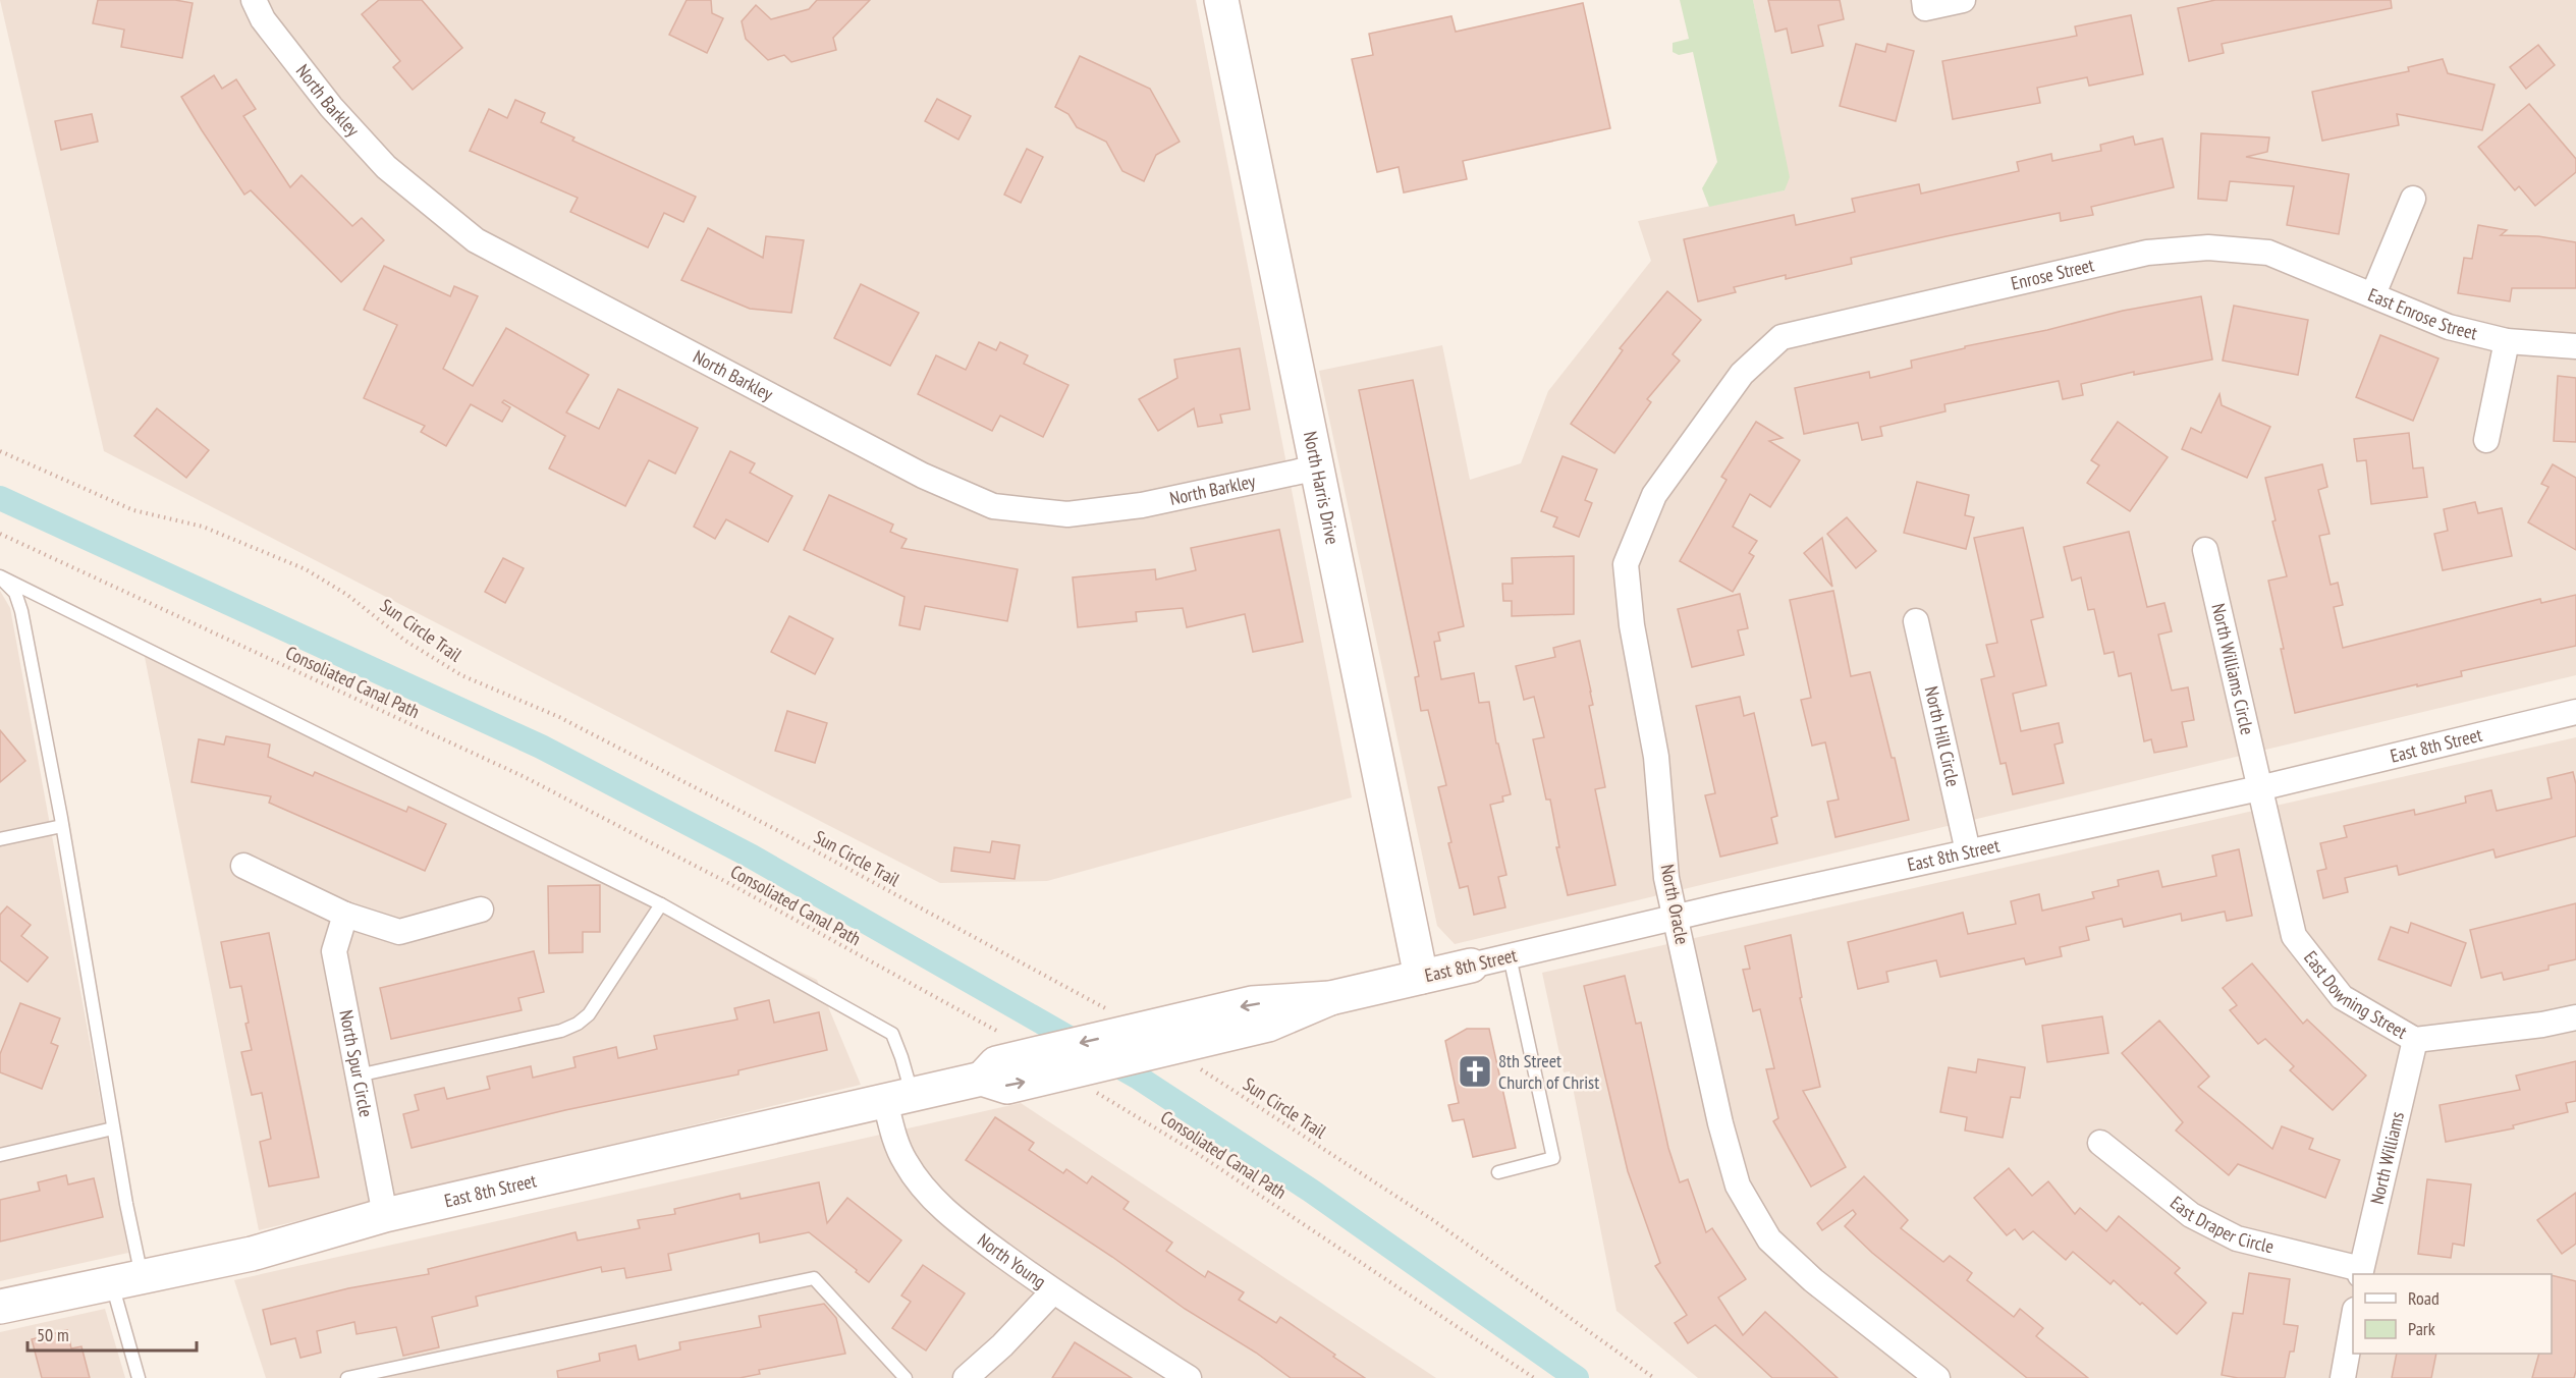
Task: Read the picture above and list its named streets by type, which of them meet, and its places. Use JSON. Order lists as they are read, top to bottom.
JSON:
{
  "streets": {
    "street": [
      "North Barkley",
      "Enrose Street",
      "East Enrose Street",
      "North Harris Drive",
      "North Williams Circle",
      "North Hill Circle",
      "East 8th Street",
      "North Oracle",
      "East Downing Street",
      "North Spur Circle",
      "North Williams",
      "East Draper Circle",
      "North Young"
    ],
    "path": ["Sun Circle Trail", "Consoliated Canal Path"]
  },
  "crossings": [
    ["North Barkley", "North Harris Drive"],
    ["Enrose Street", "East Enrose Street"],
    ["Enrose Street", "North Oracle"],
    ["North Harris Drive", "East 8th Street"],
    ["Sun Circle Trail", "East 8th Street"],
    ["North Williams Circle", "East 8th Street"],
    ["North Williams Circle", "East Downing Street"],
    ["Consoliated Canal Path", "East 8th Street"],
    ["North Hill Circle", "East 8th Street"],
    ["East 8th Street", "North Oracle"],
    ["East 8th Street", "East Downing Street"],
    ["East 8th Street", "North Spur Circle"],
    ["East 8th Street", "North Young"],
    ["East Downing Street", "North Williams"],
    ["North Williams", "East Draper Circle"]
  ],
  "places": {
    "church": ["8th Street Church of Christ"]
  },
  "legend": ["Road", "Park"],
  "scale_bar": "50 m"
}
